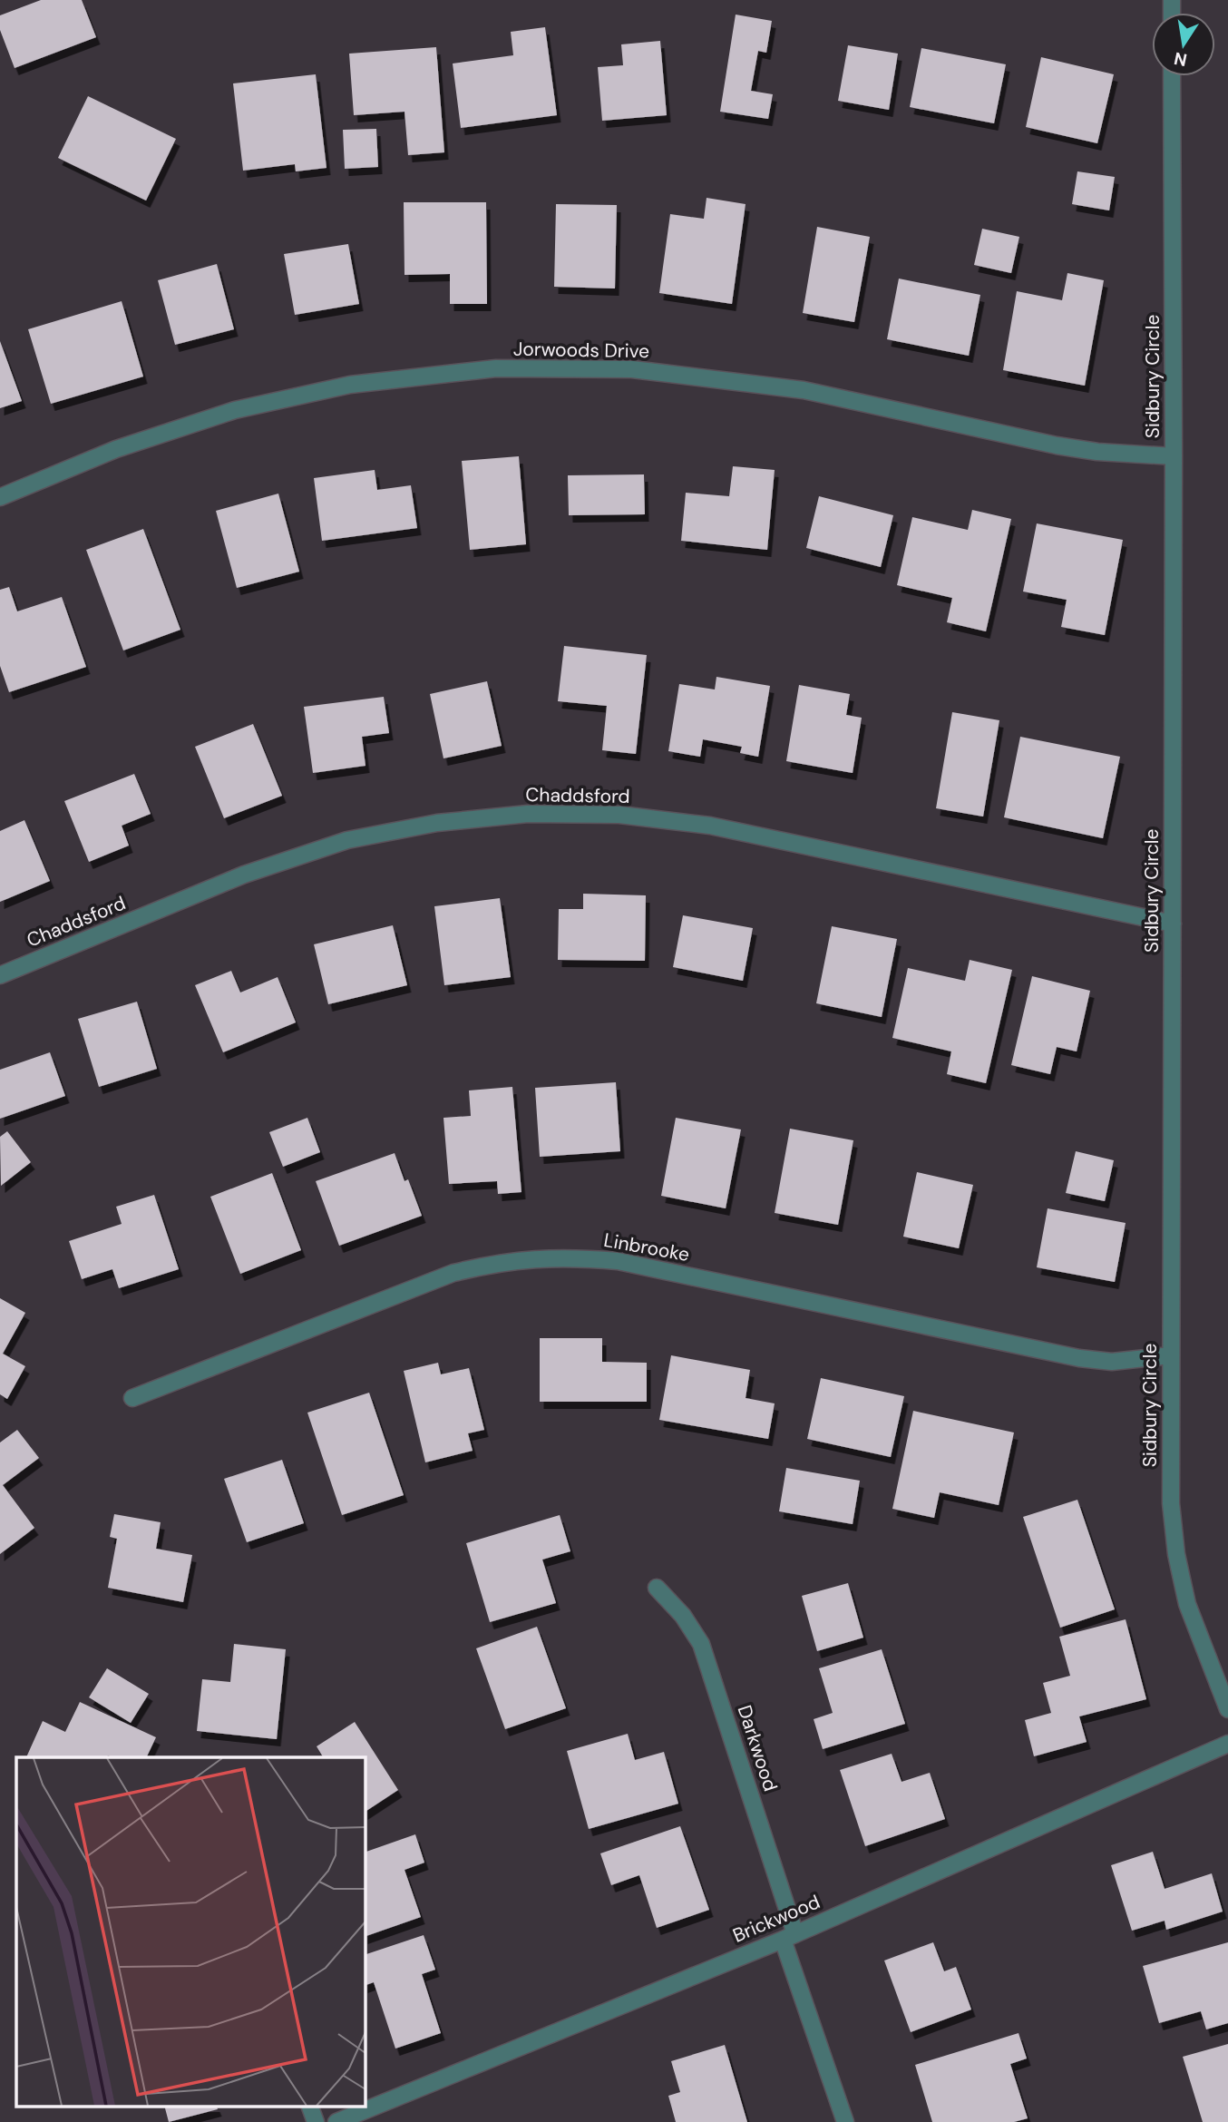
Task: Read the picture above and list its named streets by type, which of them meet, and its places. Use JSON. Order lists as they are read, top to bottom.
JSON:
{
  "streets": {
    "street": [
      "Jorwoods Drive",
      "Sidbury Circle",
      "Chaddsford",
      "Linbrooke",
      "Darkwood",
      "Brickwood"
    ]
  },
  "crossings": [
    ["Jorwoods Drive", "Sidbury Circle"],
    ["Sidbury Circle", "Chaddsford"],
    ["Sidbury Circle", "Linbrooke"],
    ["Darkwood", "Brickwood"]
  ],
  "north": "bottom"
}
